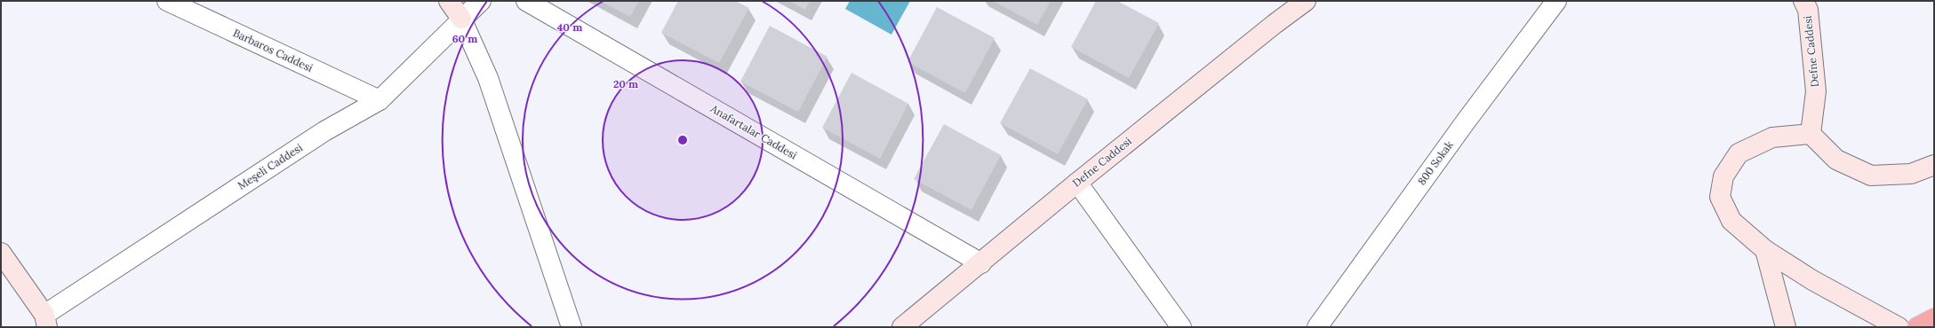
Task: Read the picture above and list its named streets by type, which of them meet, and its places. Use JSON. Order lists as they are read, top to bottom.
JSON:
{
  "streets": {
    "street": [
      "Barbaros Caddesi",
      "Defne Caddesi",
      "Anafartalar Caddesi",
      "800 Sokak",
      "Meşeli Caddesi"
    ]
  },
  "crossings": [
    ["Barbaros Caddesi", "Meşeli Caddesi"],
    ["Defne Caddesi", "Anafartalar Caddesi"]
  ],
  "rings": ["40 m", "60 m", "20 m"]
}
